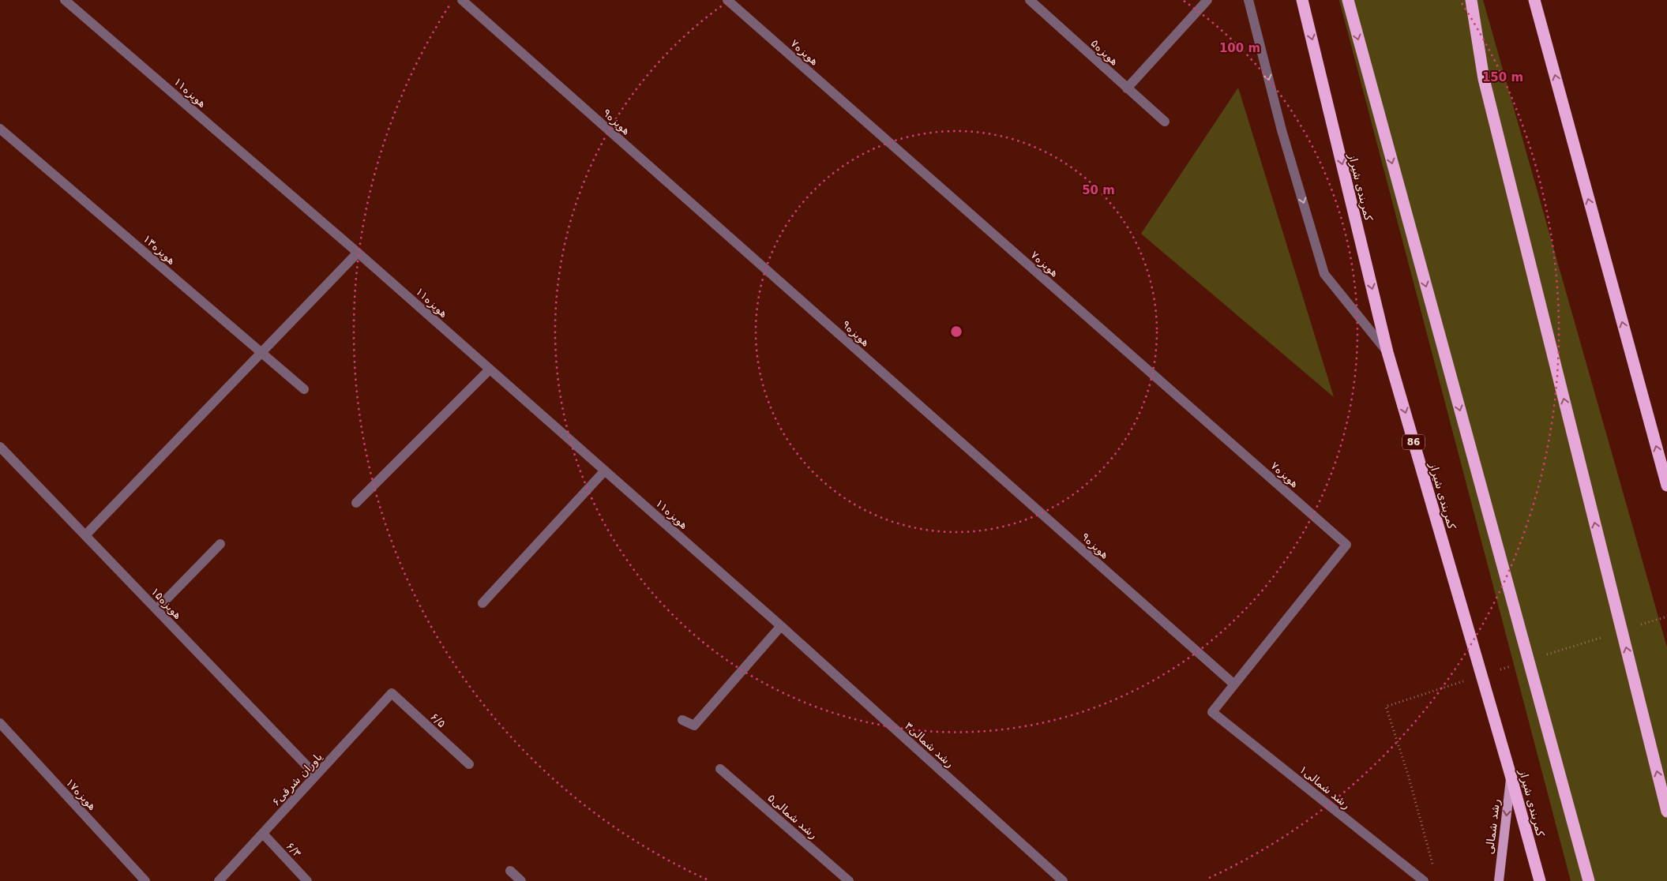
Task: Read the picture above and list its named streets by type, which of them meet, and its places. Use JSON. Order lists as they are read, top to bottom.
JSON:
{
  "streets": {
    "highway": ["کمربندی شیراز", "86"],
    "main road": ["رشد شمالی"],
    "street": [
      "هویزه۷",
      "هویزه۵",
      "هویزه۱۱",
      "هویزه۹",
      "هویزه۱۳",
      "هویزه۱۵",
      "۶/۵",
      "رشد شمالی۳",
      "یاوران شرقی۶",
      "رشد شمالی۱",
      "هویزه۱۷",
      "رشد شمالی۵",
      "۶/۳"
    ]
  },
  "crossings": [
    ["هویزه۷", "هویزه۹"],
    ["هویزه۷", "رشد شمالی۱"],
    ["هویزه۱۱", "رشد شمالی۳"],
    ["هویزه۹", "رشد شمالی۱"],
    ["کمربندی شیراز", "رشد شمالی"],
    ["هویزه۱۵", "یاوران شرقی۶"],
    ["۶/۵", "یاوران شرقی۶"],
    ["یاوران شرقی۶", "۶/۳"]
  ],
  "one_way": ["رشد شمالی"],
  "rings": ["100 m", "150 m", "50 m"]
}
